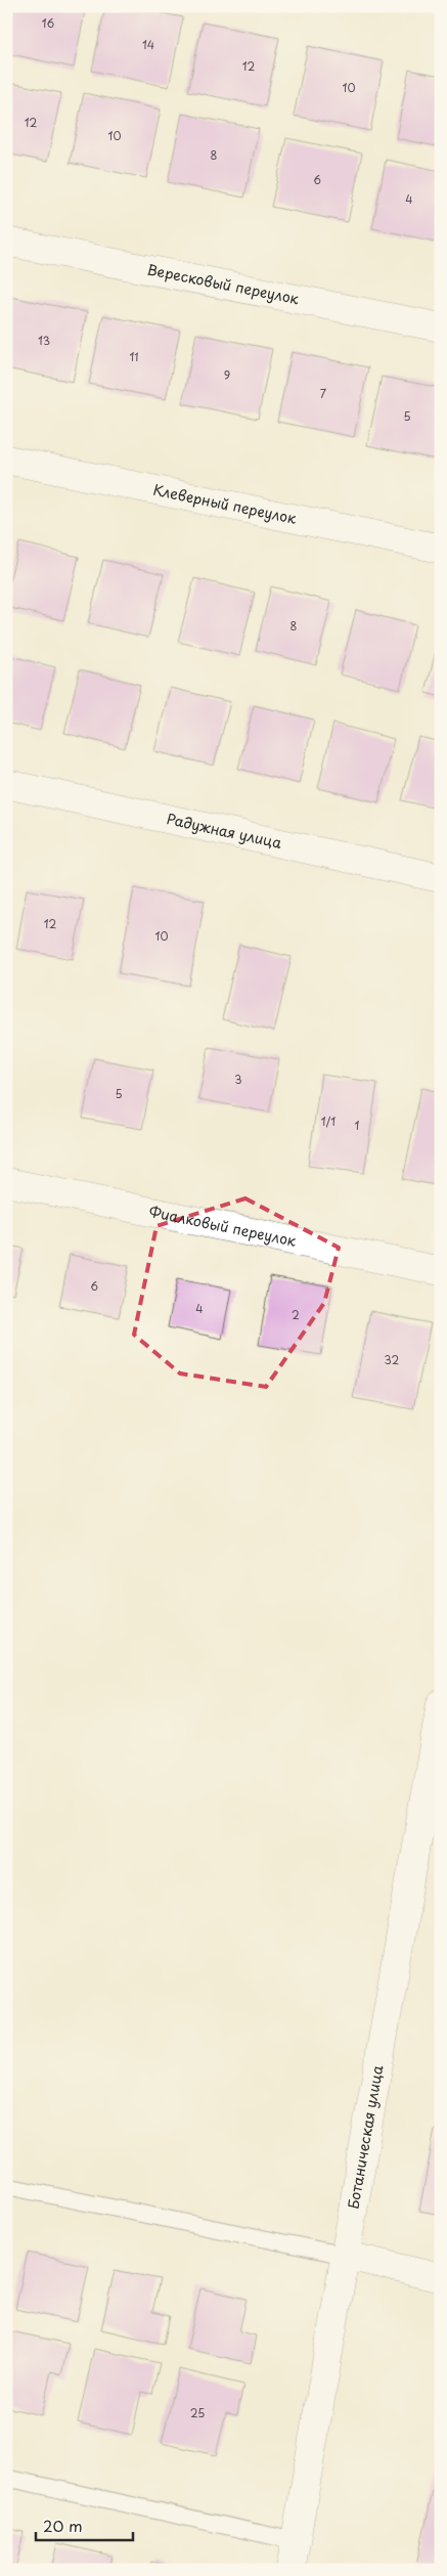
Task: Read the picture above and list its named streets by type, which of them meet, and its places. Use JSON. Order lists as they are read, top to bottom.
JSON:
{
  "streets": {
    "street": [
      "Вересковый переулок",
      "Клеверный переулок",
      "Радужная улица",
      "Фиалковый переулок",
      "Ботаническая улица"
    ]
  },
  "house_numbers": [
    "16",
    "14",
    "12",
    "10",
    "12",
    "10",
    "8",
    "6",
    "4",
    "13",
    "11",
    "9",
    "7",
    "5",
    "8",
    "12",
    "10",
    "3",
    "5",
    "1/1",
    "1",
    "6",
    "4",
    "2",
    "32",
    "25"
  ],
  "scale_bar": "20 m"
}
